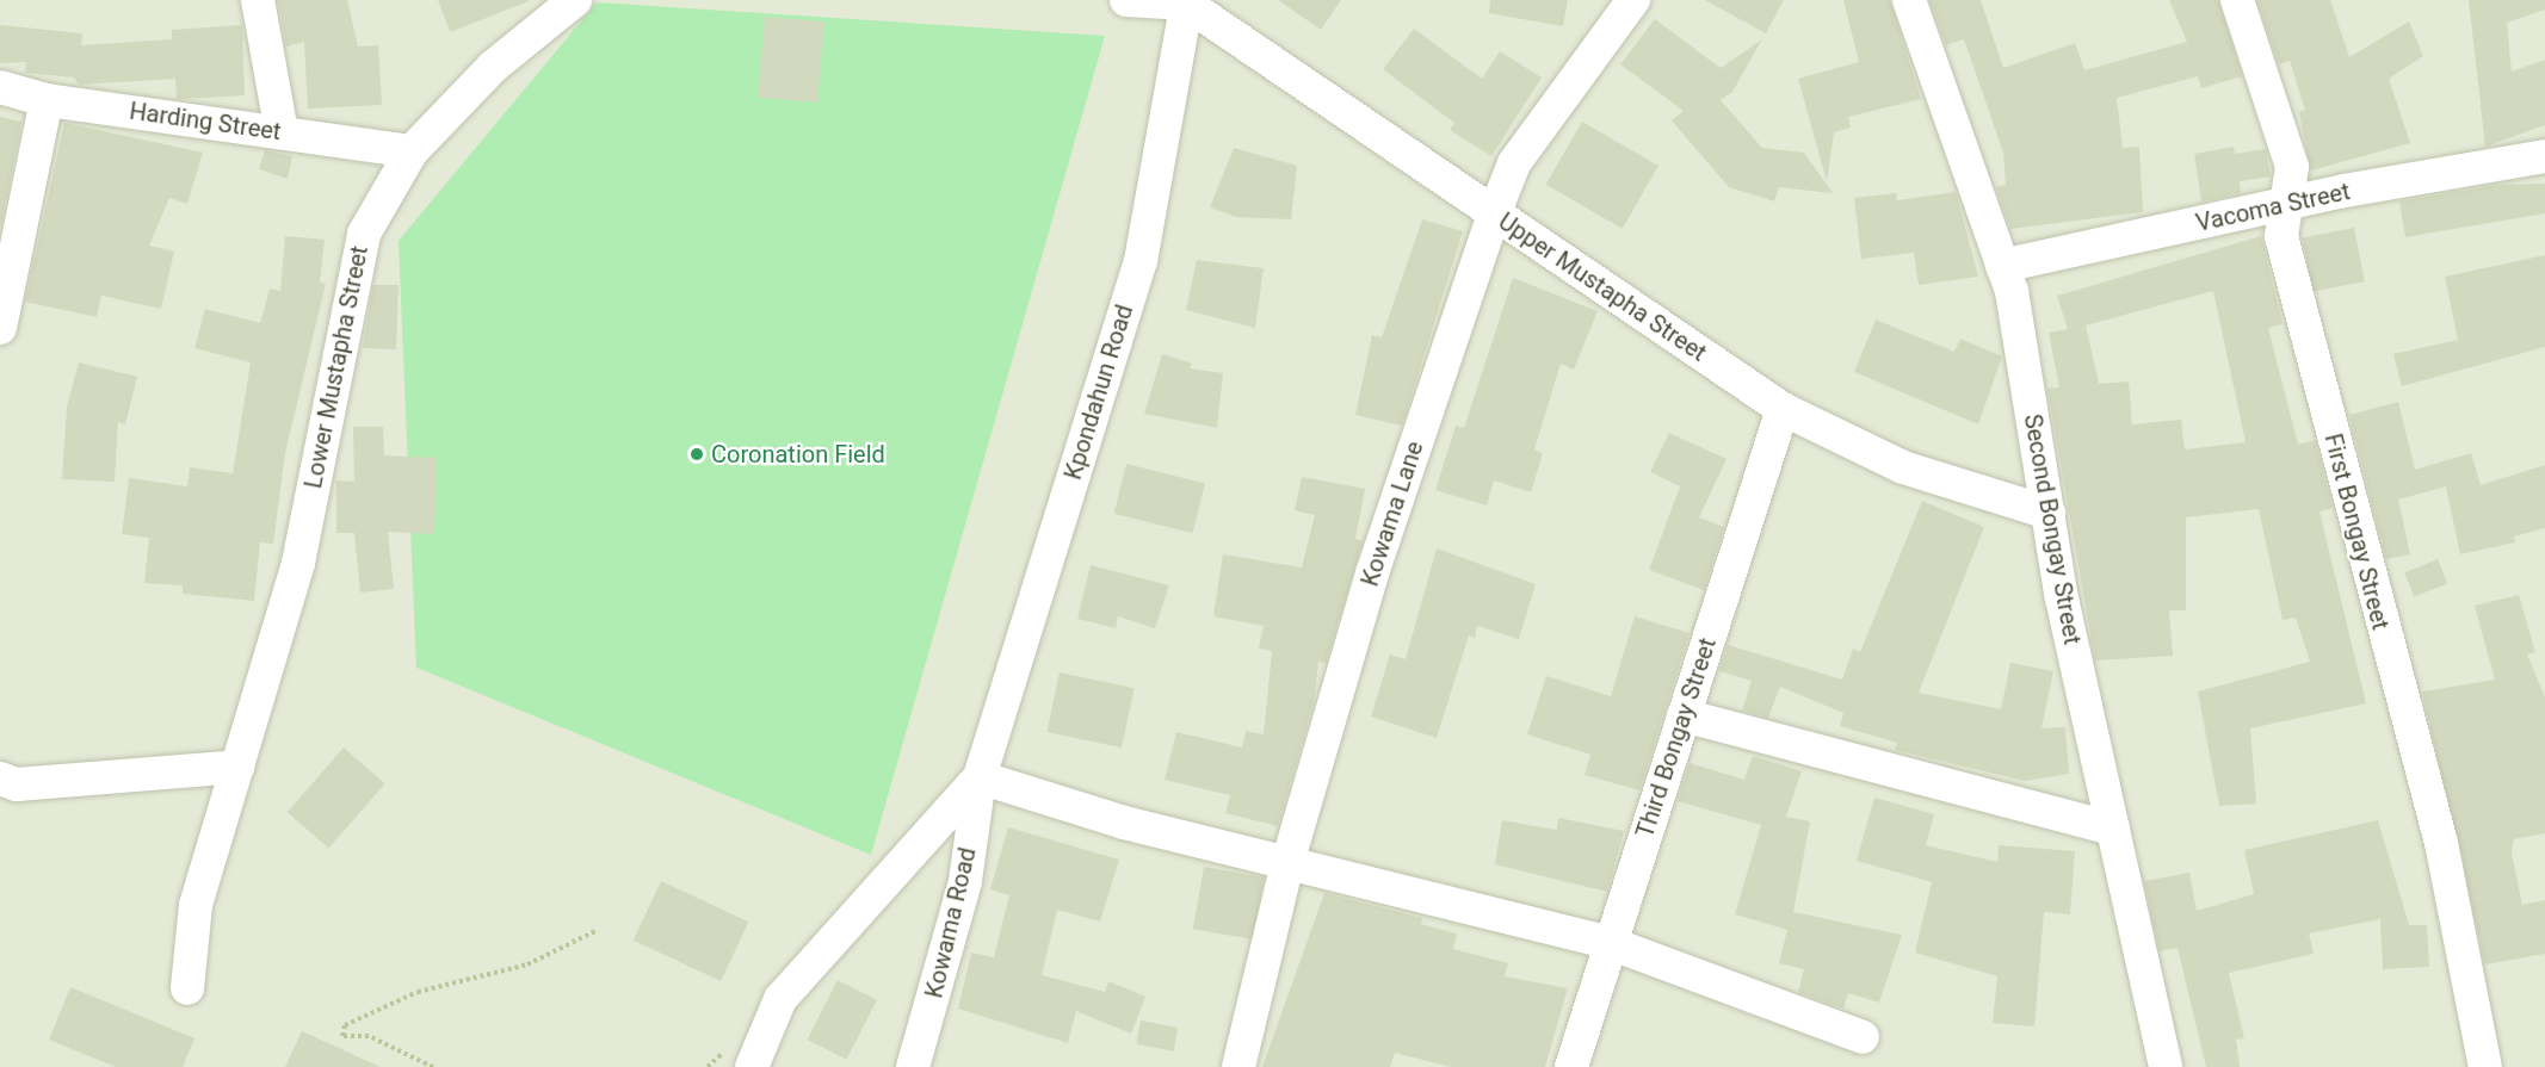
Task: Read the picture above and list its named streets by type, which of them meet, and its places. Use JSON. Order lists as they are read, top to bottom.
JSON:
{
  "streets": {
    "street": [
      "Harding Street",
      "Vacoma Street",
      "Upper Mustapha Street",
      "Lower Mustapha Street",
      "Kpondahun Road",
      "Kowama Lane",
      "Second Bongay Street",
      "First Bongay Street",
      "Third Bongay Street",
      "Kowama Road"
    ]
  },
  "crossings": [
    ["Harding Street", "Lower Mustapha Street"],
    ["Vacoma Street", "Second Bongay Street"],
    ["Vacoma Street", "First Bongay Street"],
    ["Upper Mustapha Street", "Kpondahun Road"],
    ["Upper Mustapha Street", "Kowama Lane"],
    ["Upper Mustapha Street", "Second Bongay Street"],
    ["Upper Mustapha Street", "Third Bongay Street"],
    ["Kpondahun Road", "Kowama Road"]
  ],
  "places": ["Coronation Field"]
}
